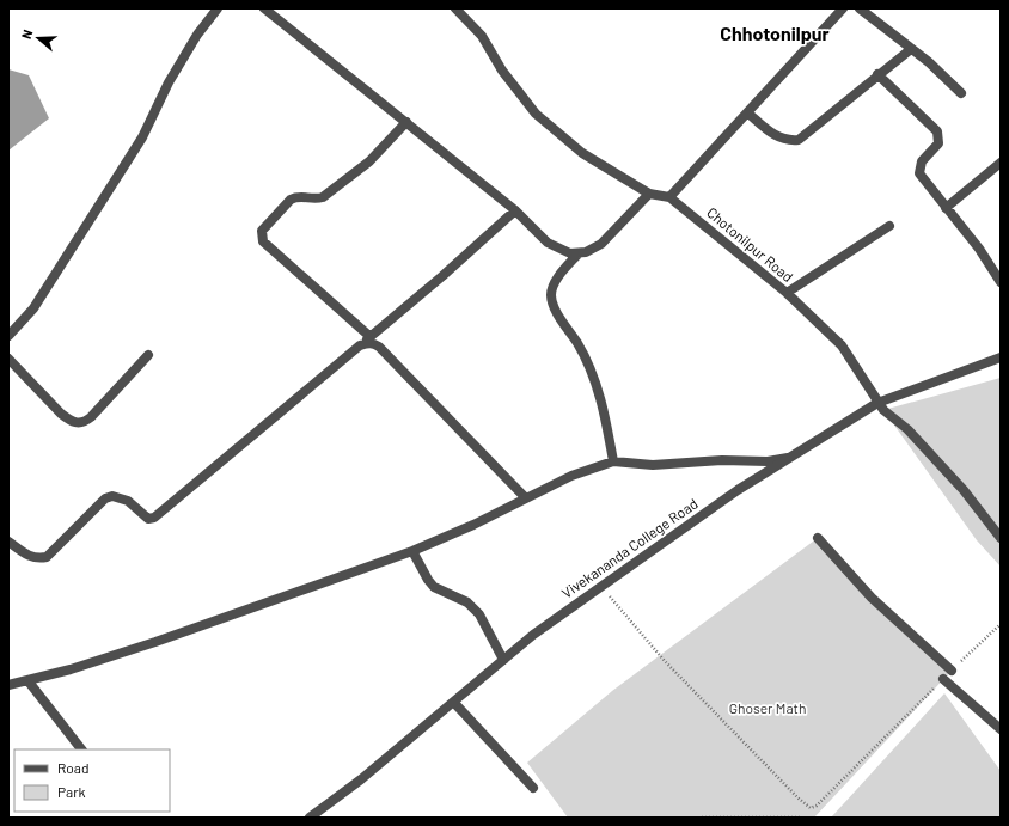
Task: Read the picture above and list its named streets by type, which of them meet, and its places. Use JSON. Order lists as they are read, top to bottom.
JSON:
{
  "streets": {
    "street": ["Chotonilpur Road", "Vivekananda College Road"]
  },
  "crossings": [
    ["Chotonilpur Road", "Vivekananda College Road"]
  ],
  "districts": ["Chhotonilpur"],
  "parks": ["Ghoser Math"],
  "legend": ["Road", "Park"],
  "north": "left"
}
